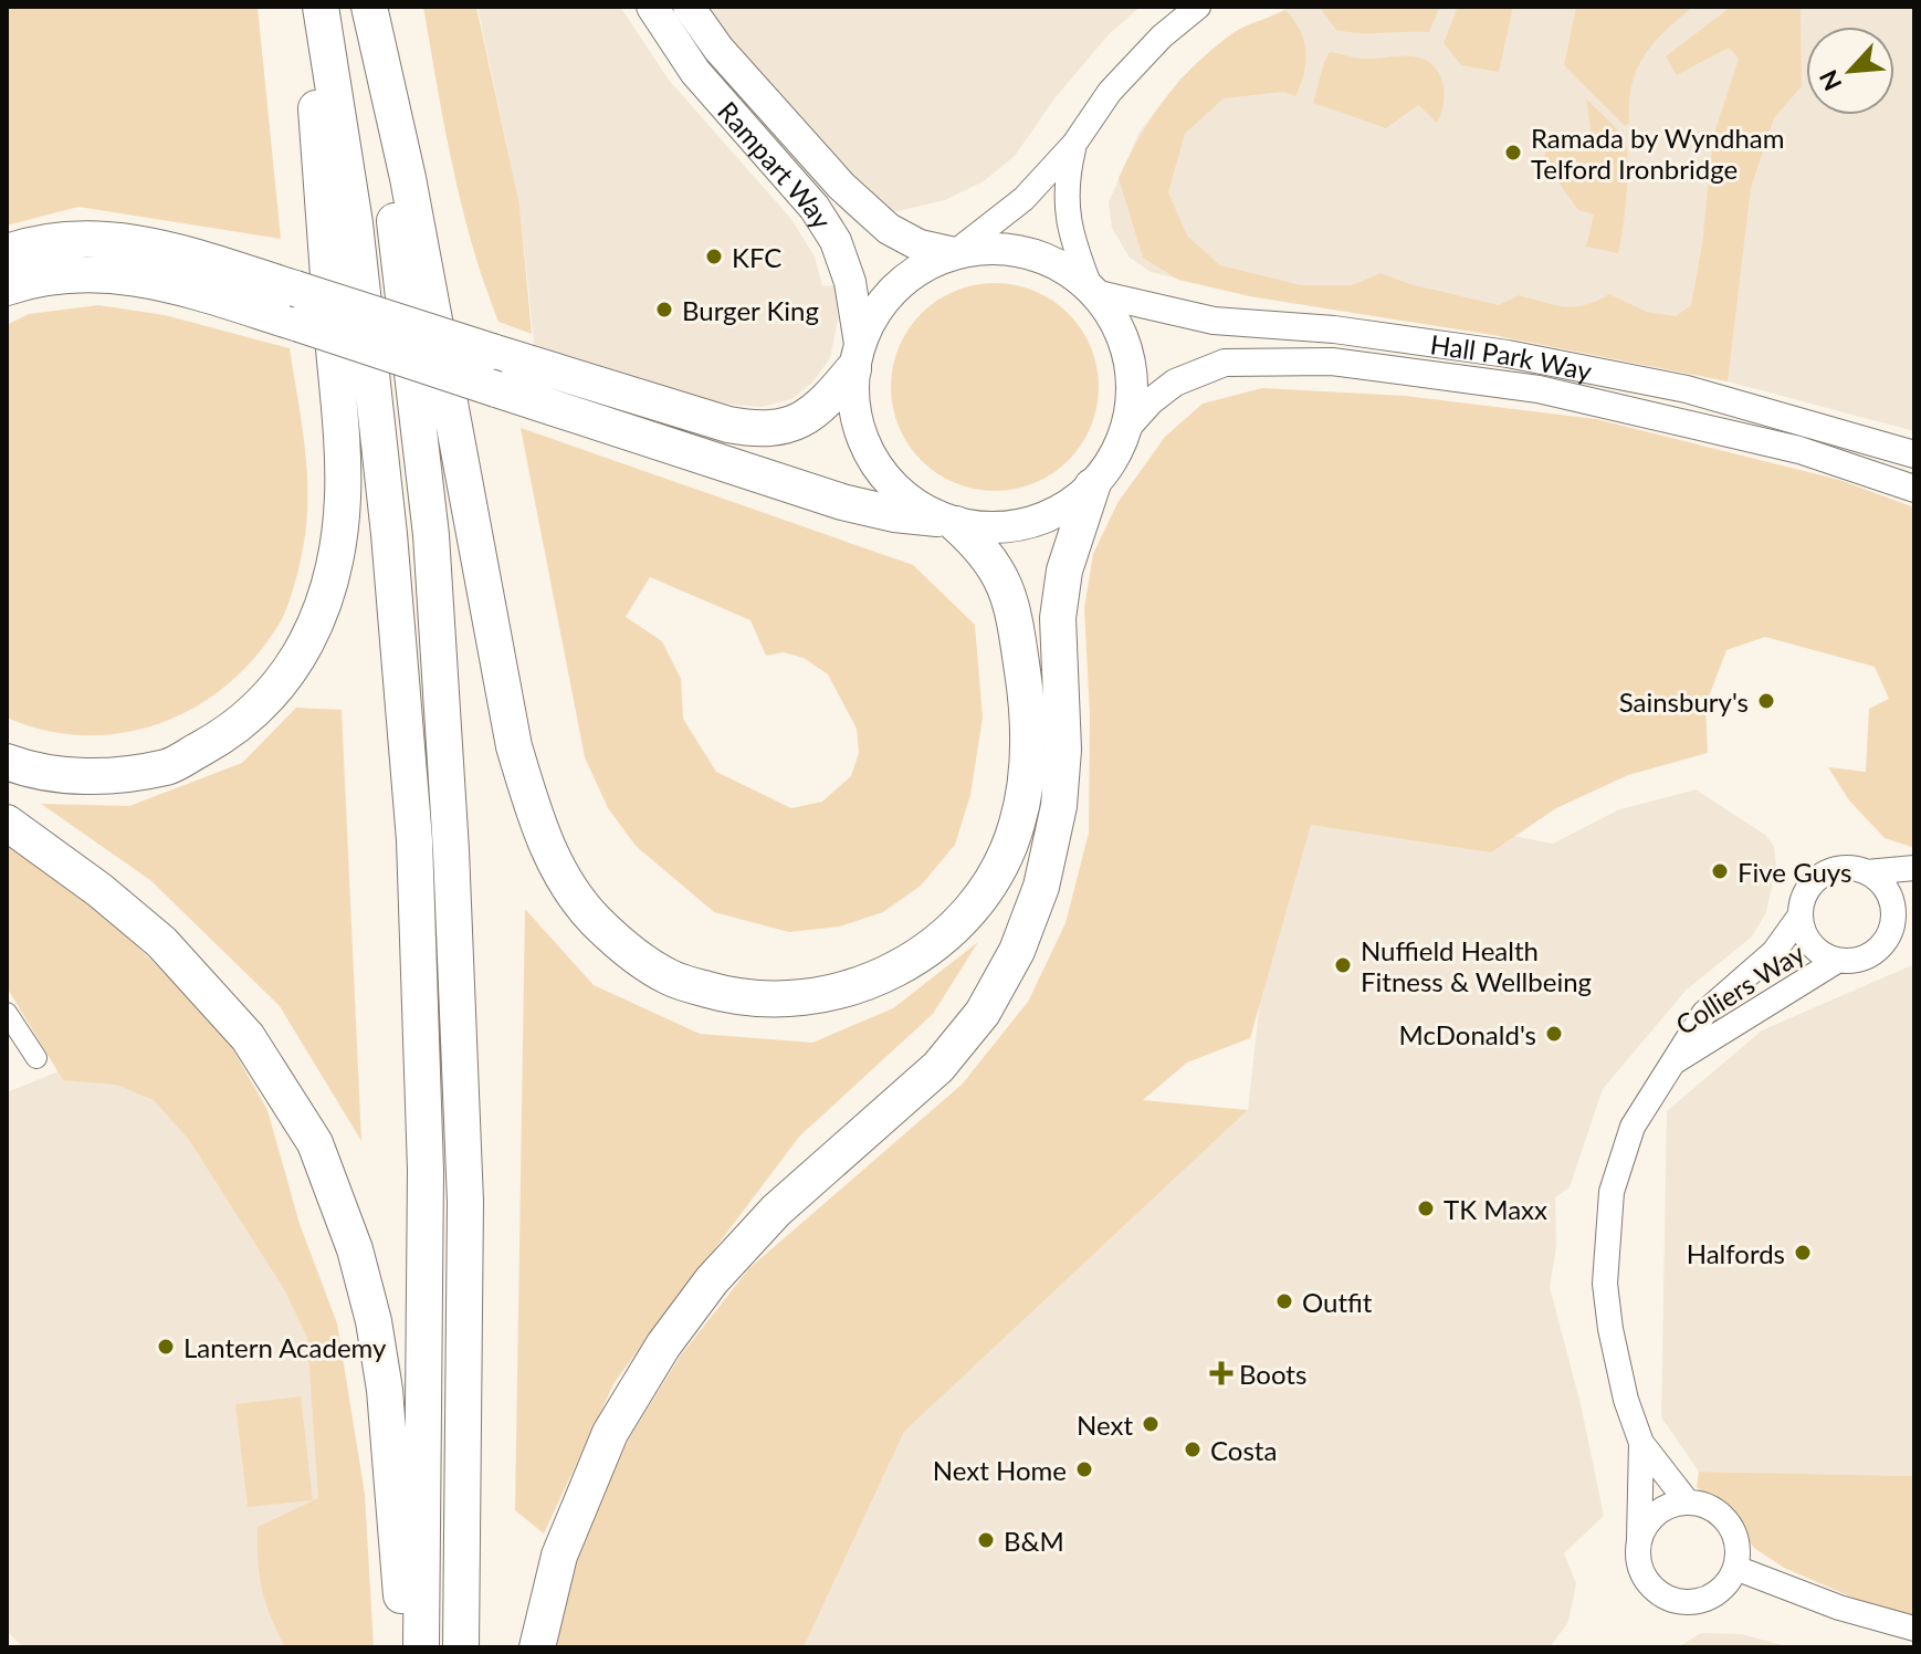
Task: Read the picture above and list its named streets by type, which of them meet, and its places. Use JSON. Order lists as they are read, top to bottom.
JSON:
{
  "streets": {
    "main road": ["Rampart Way", "Hall Park Way"],
    "street": ["Colliers Way"]
  },
  "crossings": [
    ["Rampart Way", "Hall Park Way"]
  ],
  "places": {
    "other": [
      "Ramada by Wyndham Telford Ironbridge",
      "KFC",
      "Burger King",
      "Sainsbury's",
      "Five Guys",
      "Nuffield Health Fitness & Wellbeing",
      "McDonald's",
      "TK Maxx",
      "Halfords",
      "Outfit",
      "Lantern Academy",
      "Next",
      "Costa",
      "Next Home",
      "B&M"
    ],
    "health": ["Boots"]
  },
  "north": "bottom left"
}
